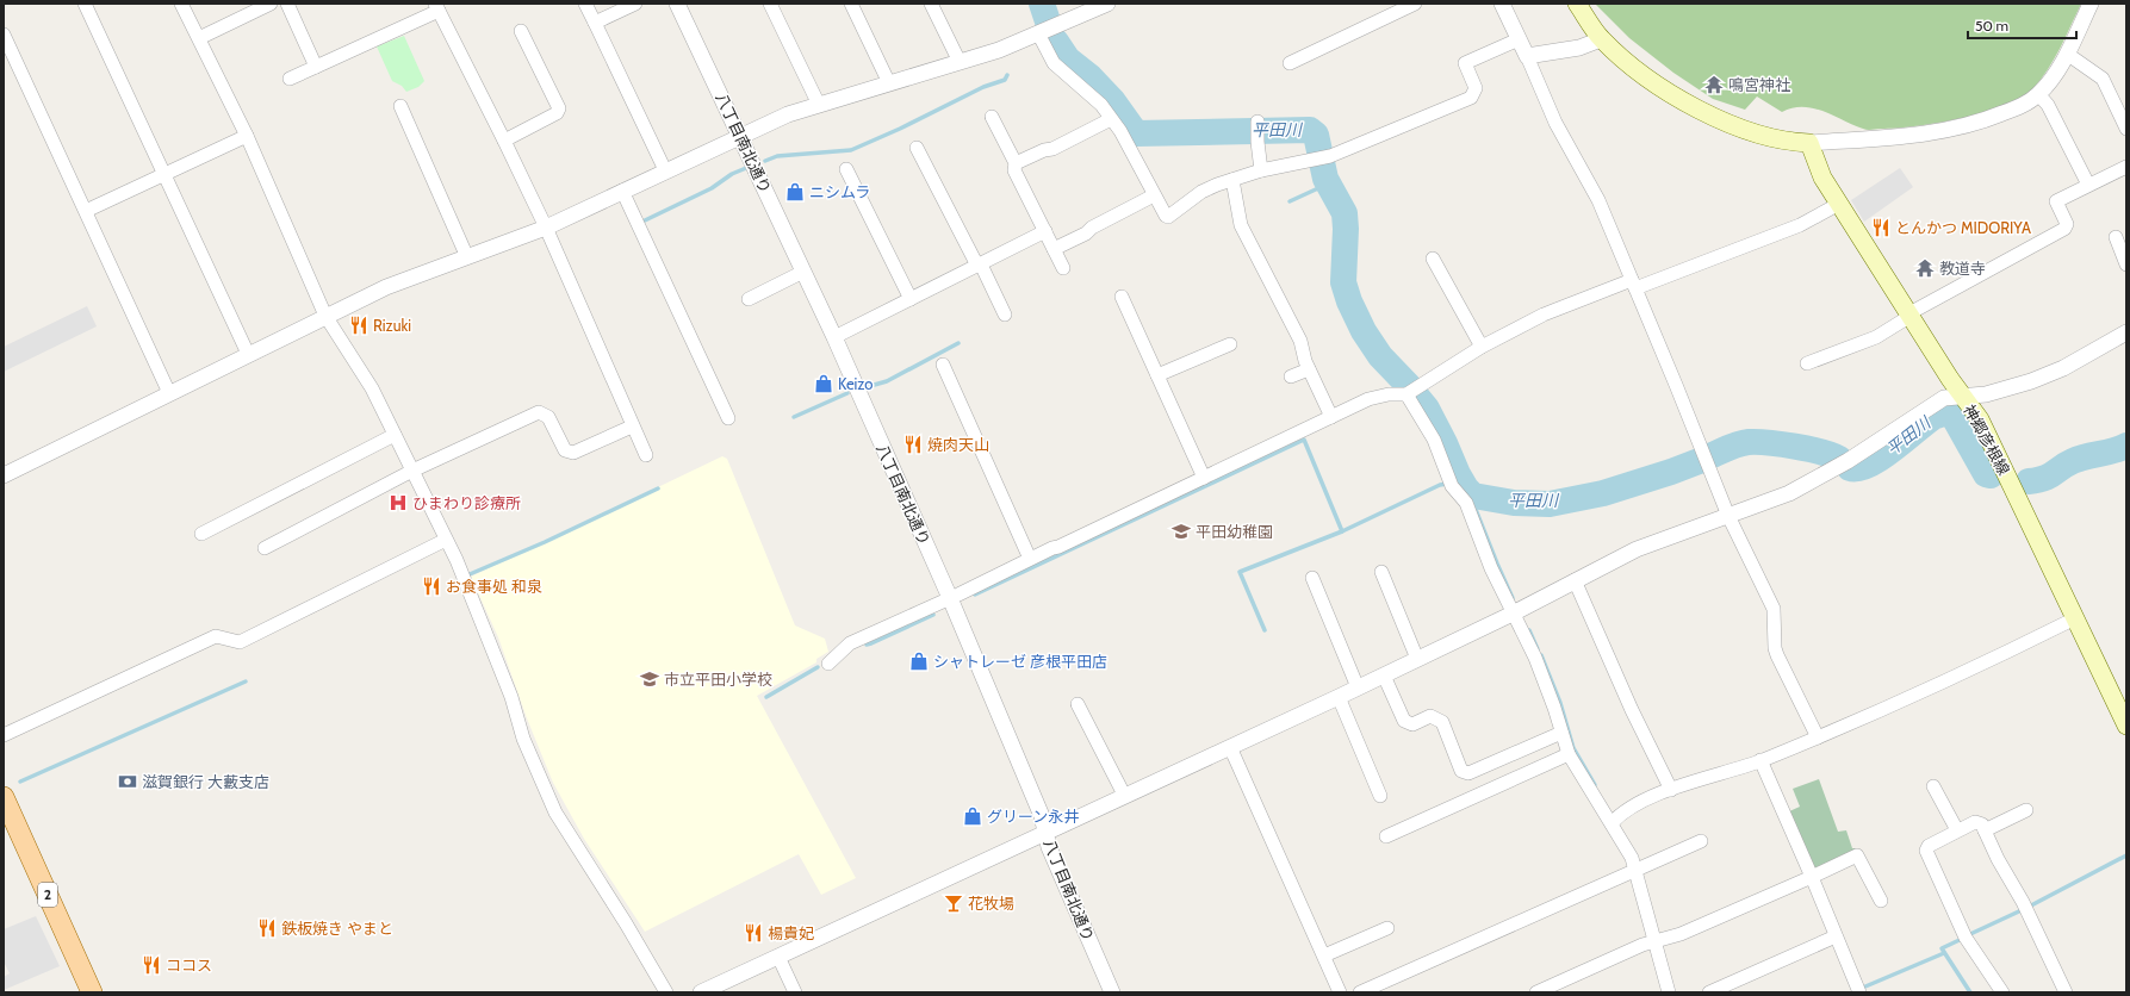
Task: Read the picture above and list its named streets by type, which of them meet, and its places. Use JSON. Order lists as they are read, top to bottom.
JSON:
{
  "streets": {
    "main road": ["神郷彦根線", "2"],
    "street": ["八丁目南北通り"]
  },
  "water": ["平田川"],
  "places": {
    "temple": ["鳴宮神社", "教道寺"],
    "shop": [
      "ニシムラ",
      "Keizo",
      "シャトレーゼ 彦根平田店",
      "グリーン永井"
    ],
    "restaurant": [
      "とんかつ MIDORIYA",
      "Rizuki",
      "焼肉天山",
      "お食事処 和泉",
      "鉄板焼き やまと",
      "楊貴妃",
      "ココス"
    ],
    "hospital": ["ひまわり診療所"],
    "school or university": ["平田幼稚園", "市立平田小学校"],
    "bank": ["滋賀銀行 大藪支店"],
    "bar": ["花牧場"]
  },
  "scale_bar": "50 m"
}
